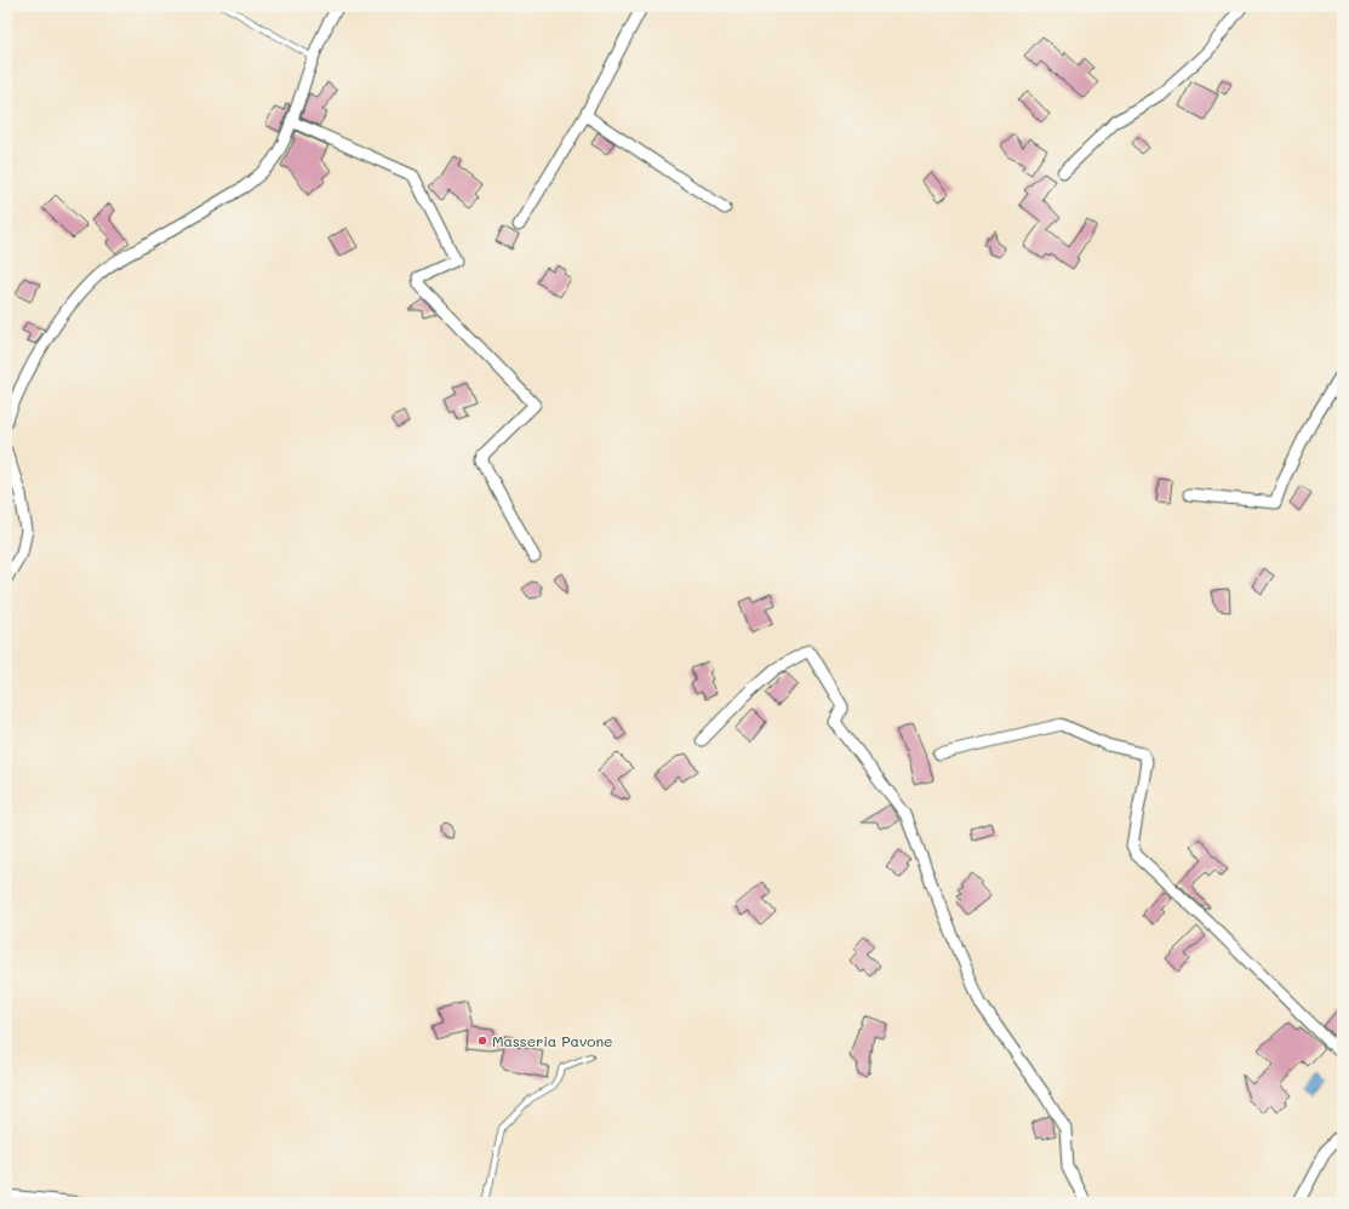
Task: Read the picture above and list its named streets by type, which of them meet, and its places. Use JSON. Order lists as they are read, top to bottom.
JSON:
{
  "places": ["Masseria Pavone"]
}
